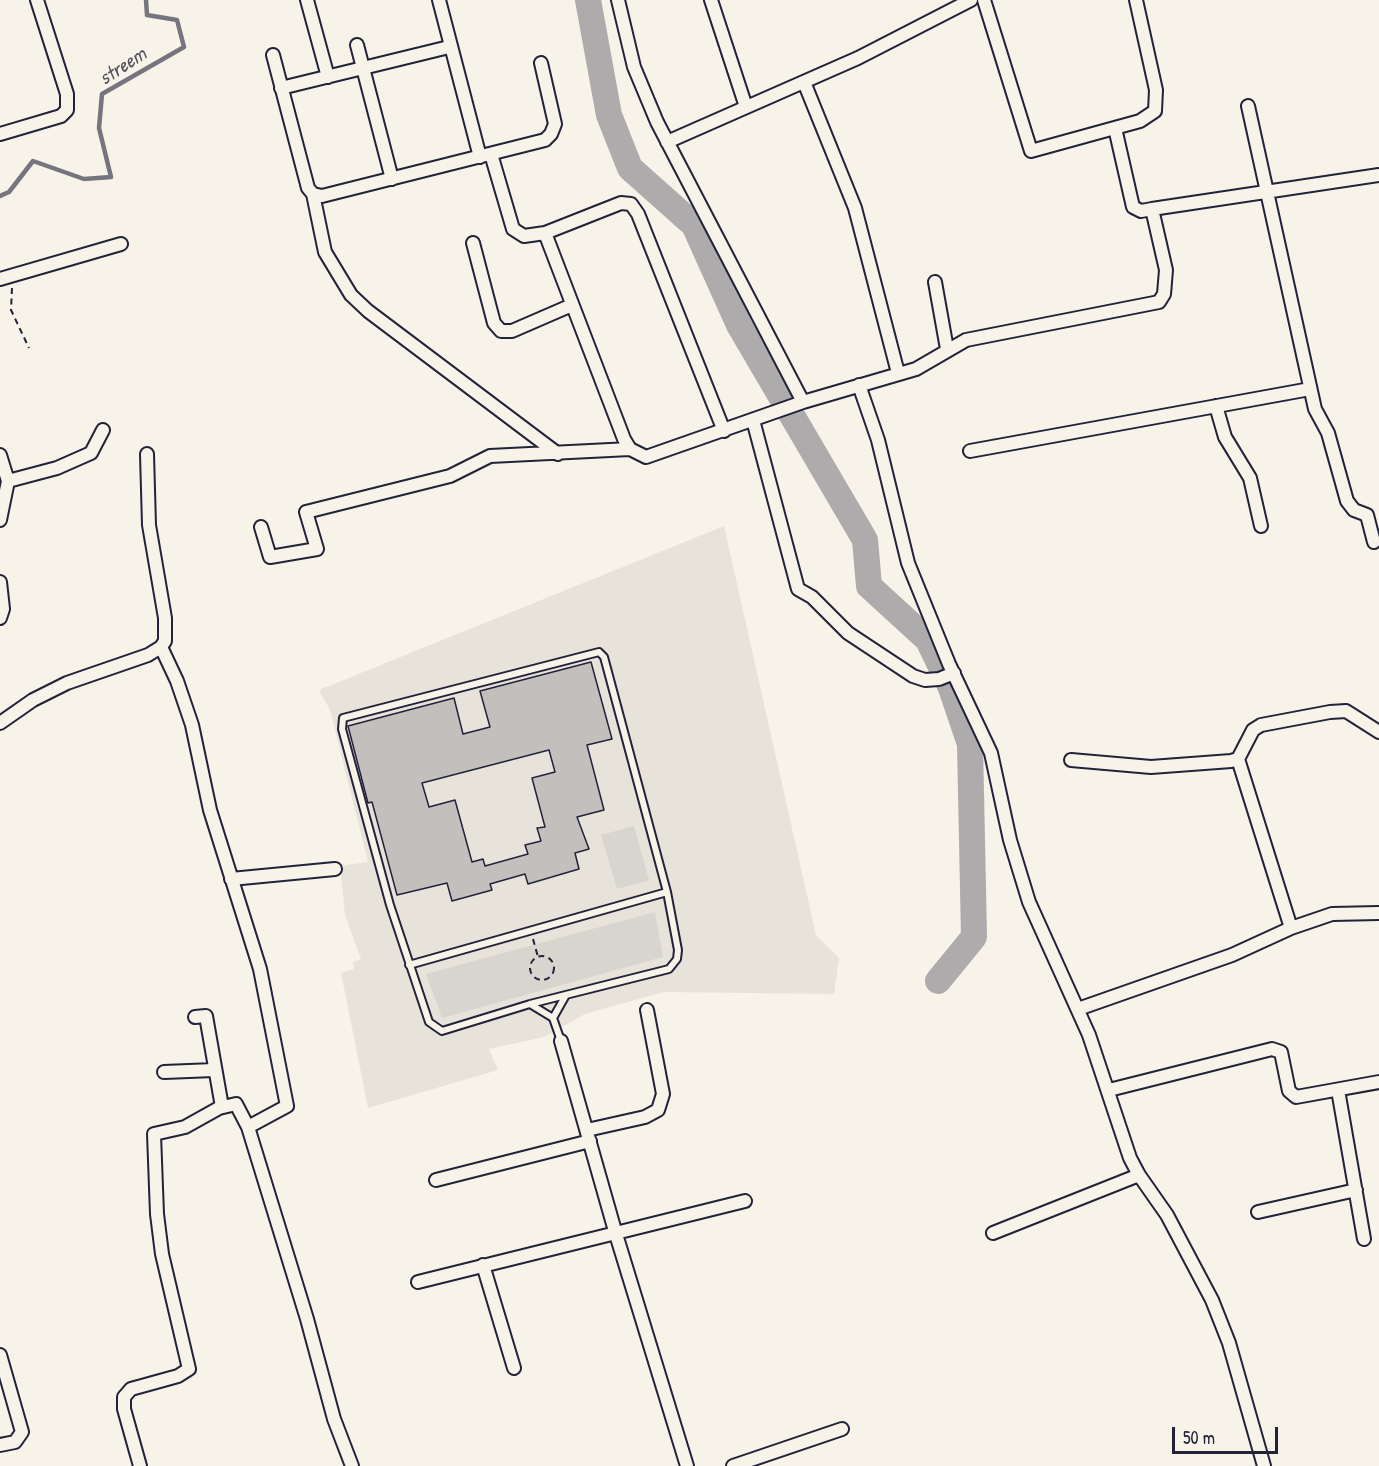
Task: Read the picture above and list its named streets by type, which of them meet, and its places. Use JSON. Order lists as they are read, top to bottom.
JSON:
{
  "water": ["streem"],
  "scale_bar": "50 m"
}
